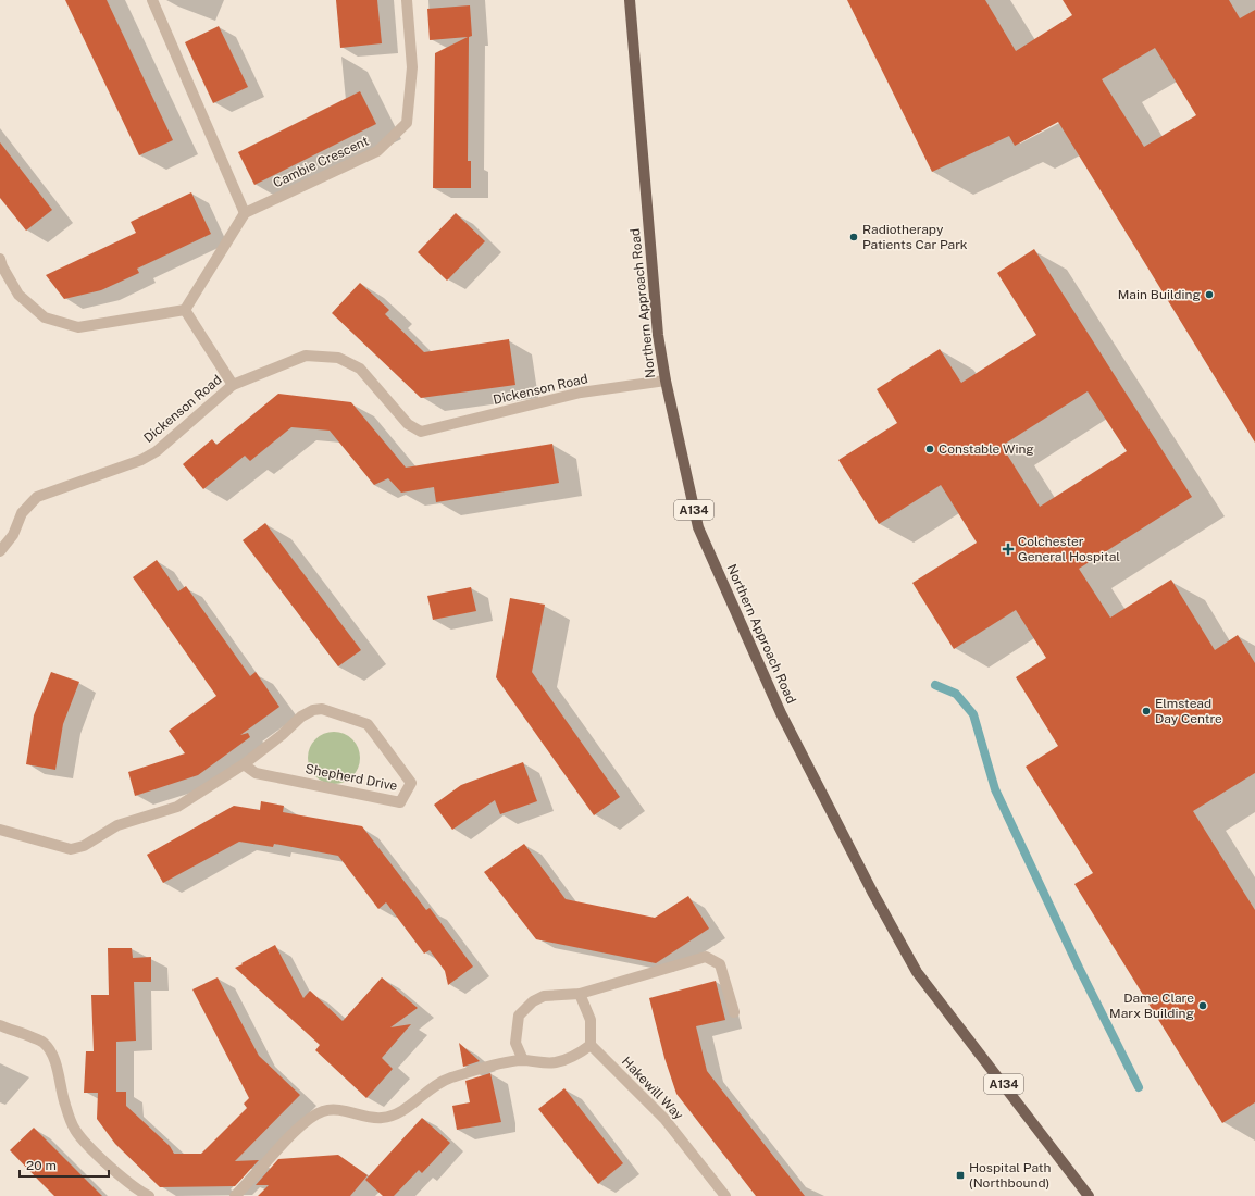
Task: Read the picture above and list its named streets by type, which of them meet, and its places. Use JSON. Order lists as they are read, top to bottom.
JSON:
{
  "streets": {
    "main road": ["Northern Approach Road", "A134"],
    "street": [
      "Cambie Crescent",
      "Dickenson Road",
      "Shepherd Drive",
      "Hakewill Way"
    ]
  },
  "crossings": [
    ["Northern Approach Road", "Dickenson Road"]
  ],
  "places": {
    "other": [
      "Radiotherapy Patients Car Park",
      "Main Building",
      "Constable Wing",
      "Elmstead Day Centre",
      "Dame Clare Marx Building"
    ],
    "health": ["Colchester General Hospital"],
    "transit": ["Hospital Path (Northbound)"]
  },
  "scale_bar": "20 m"
}
